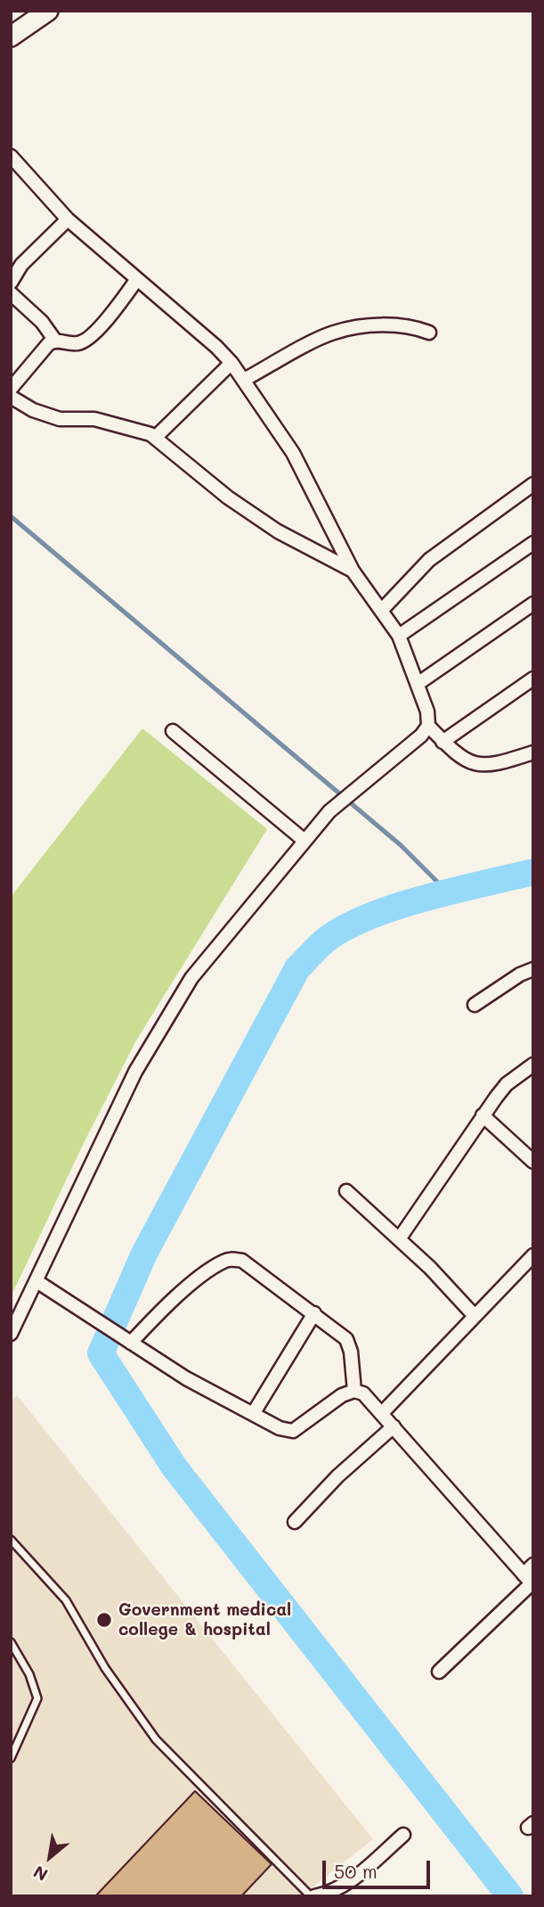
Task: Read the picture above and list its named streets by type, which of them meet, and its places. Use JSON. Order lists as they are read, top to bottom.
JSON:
{
  "places": ["Government medical college & hospital"],
  "scale_bar": "50 m",
  "north": "bottom left"
}
